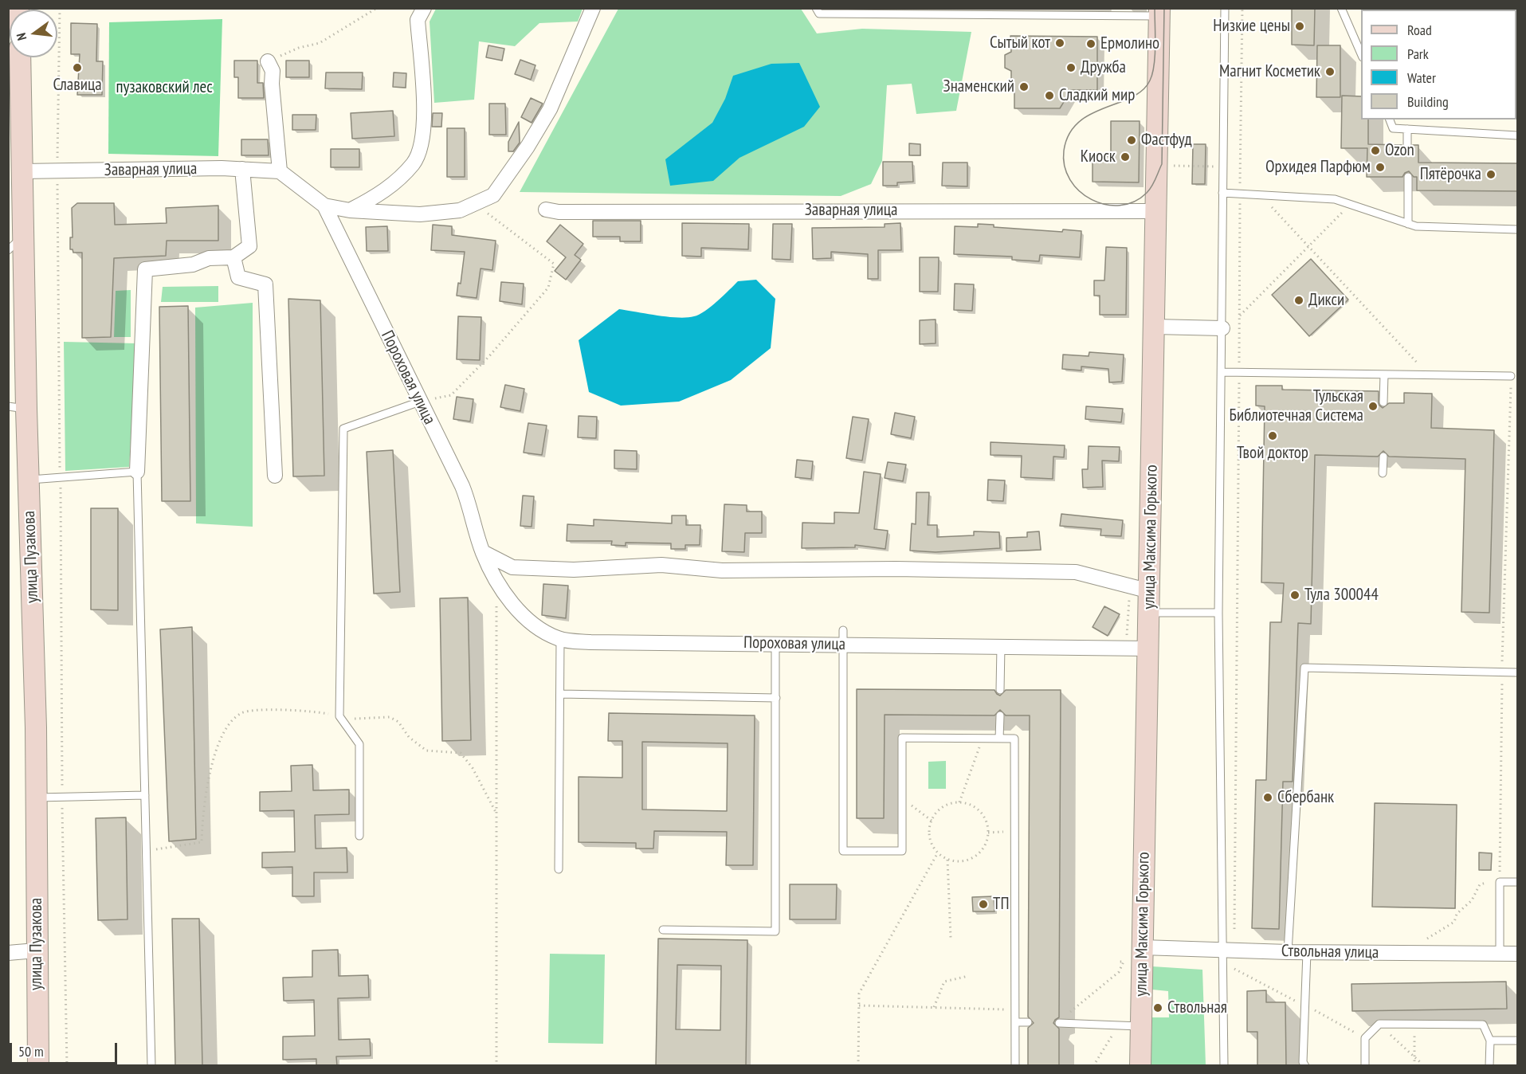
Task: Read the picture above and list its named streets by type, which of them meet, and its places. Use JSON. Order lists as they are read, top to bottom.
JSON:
{
  "streets": {
    "main road": ["улица Максима Горького", "улица Пузакова"],
    "street": ["Заварная улица", "Пороховая улица", "Ствольная улица"]
  },
  "crossings": [
    ["Заварная улица", "улица Максима Горького"],
    ["Заварная улица", "улица Пузакова"],
    ["Пороховая улица", "улица Максима Горького"],
    ["улица Максима Горького", "Ствольная улица"]
  ],
  "parks": ["пузаковский лес"],
  "places": [
    "Низкие цены",
    "Сытый кот",
    "Ермолино",
    "Славица",
    "Дружба",
    "Магнит Косметик",
    "Знаменский",
    "Сладкий мир",
    "Фастфуд",
    "Ozon",
    "Киоск",
    "Орхидея Парфюм",
    "Пятёрочка",
    "Дикси",
    "Тульская Библиотечная Система",
    "Твой доктор",
    "Тула 300044",
    "Сбербанк",
    "ТП",
    "Ствольная"
  ],
  "legend": [
    "Road",
    "Park",
    "Water",
    "Building"
  ],
  "scale_bar": "50 m",
  "north": "left"
}
